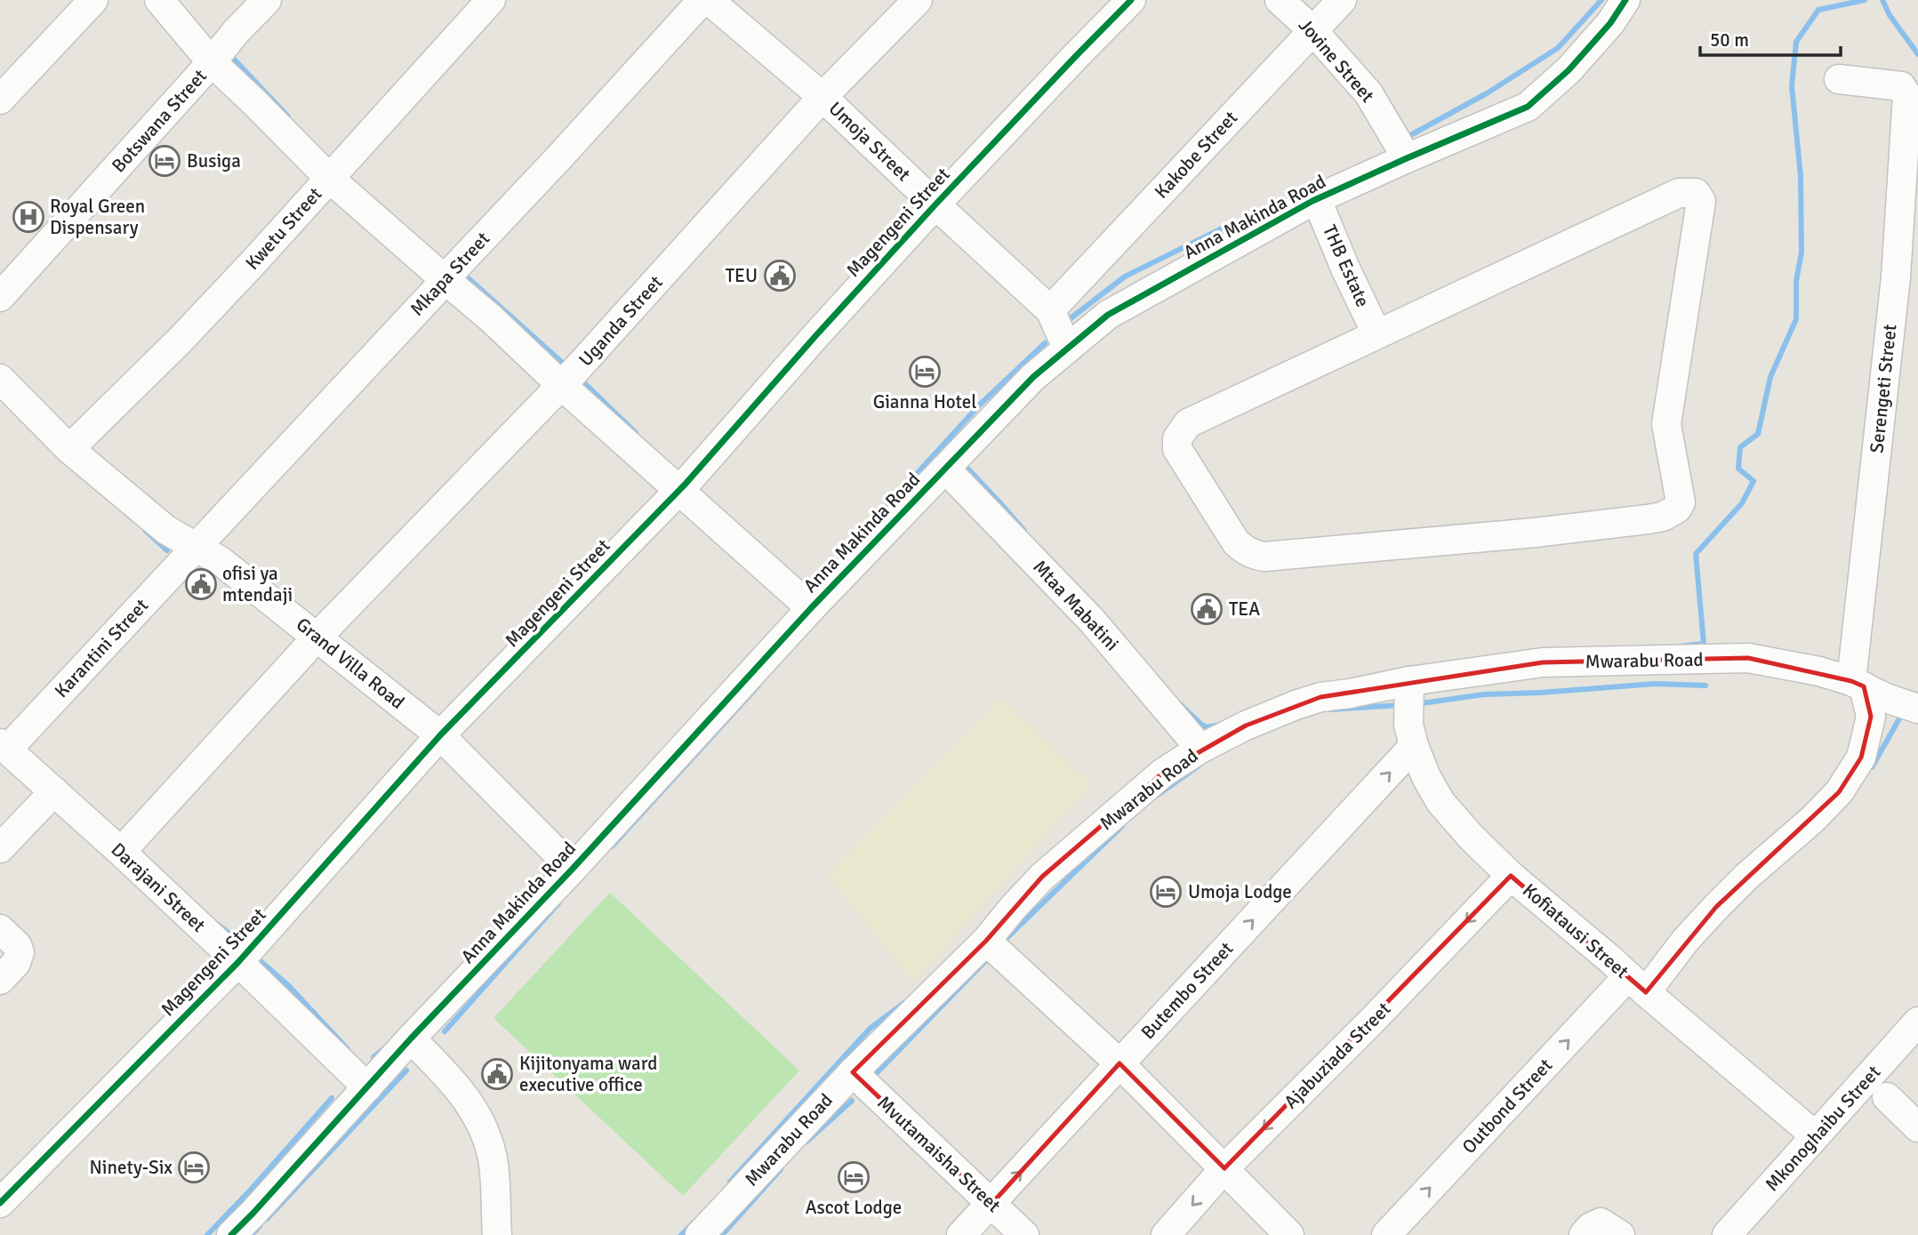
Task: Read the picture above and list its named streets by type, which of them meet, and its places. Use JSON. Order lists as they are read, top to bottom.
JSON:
{
  "streets": {
    "street": [
      "Jovine Street",
      "Botswana Street",
      "Umoja Street",
      "Kakobe Street",
      "Anna Makinda Road",
      "Magengeni Street",
      "Kwetu Street",
      "THB Estate",
      "Mkapa Street",
      "Uganda Street",
      "Serengeti Street",
      "Mtaa Mabatini",
      "Karantini Street",
      "Mwarabu Road",
      "Grand Villa Road",
      "Darajani Street",
      "Kofiatausi Street",
      "Butembo Street",
      "Ajabuziada Street",
      "Outbond Street",
      "Mkonoghaibu Street",
      "Mvutamaisha Street"
    ]
  },
  "crossings": [
    ["Jovine Street", "Kakobe Street"],
    ["Jovine Street", "Anna Makinda Road"],
    ["Umoja Street", "Kakobe Street"],
    ["Umoja Street", "Anna Makinda Road"],
    ["Umoja Street", "Magengeni Street"],
    ["Umoja Street", "Uganda Street"],
    ["Anna Makinda Road", "THB Estate"],
    ["Anna Makinda Road", "Mtaa Mabatini"],
    ["Anna Makinda Road", "Grand Villa Road"],
    ["Anna Makinda Road", "Darajani Street"],
    ["Magengeni Street", "Grand Villa Road"],
    ["Magengeni Street", "Darajani Street"],
    ["Kwetu Street", "Grand Villa Road"],
    ["Mkapa Street", "Karantini Street"],
    ["Mkapa Street", "Grand Villa Road"],
    ["Uganda Street", "Grand Villa Road"],
    ["Uganda Street", "Darajani Street"],
    ["Serengeti Street", "Mwarabu Road"],
    ["Serengeti Street", "Outbond Street"],
    ["Mtaa Mabatini", "Mwarabu Road"],
    ["Karantini Street", "Grand Villa Road"],
    ["Karantini Street", "Darajani Street"],
    ["Mwarabu Road", "Kofiatausi Street"],
    ["Mwarabu Road", "Outbond Street"],
    ["Mwarabu Road", "Mvutamaisha Street"],
    ["Kofiatausi Street", "Butembo Street"],
    ["Kofiatausi Street", "Ajabuziada Street"],
    ["Kofiatausi Street", "Outbond Street"],
    ["Kofiatausi Street", "Mkonoghaibu Street"],
    ["Butembo Street", "Mvutamaisha Street"]
  ],
  "one_way": ["Butembo Street", "Ajabuziada Street", "Outbond Street"],
  "places": {
    "hotel": [
      "Busiga",
      "Gianna Hotel",
      "Umoja Lodge",
      "Ninety-Six",
      "Ascot Lodge"
    ],
    "hospital": ["Royal Green Dispensary"],
    "public building": [
      "TEU",
      "ofisi ya mtendaji",
      "TEA",
      "Kijitonyama ward executive office"
    ]
  },
  "scale_bar": "50 m"
}
